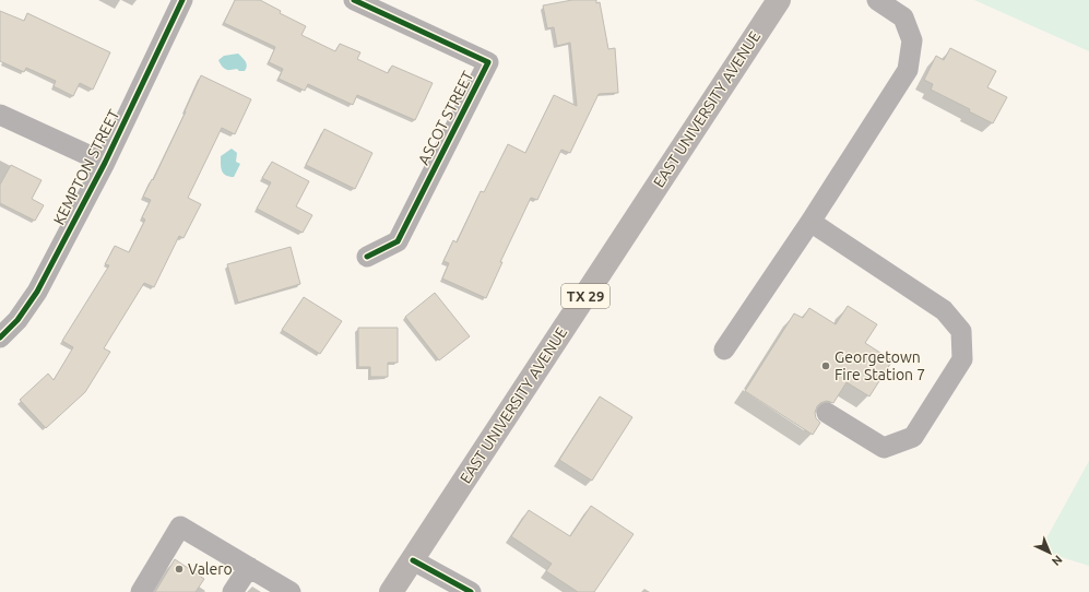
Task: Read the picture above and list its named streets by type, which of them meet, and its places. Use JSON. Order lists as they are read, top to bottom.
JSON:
{
  "streets": {
    "main road": ["EAST UNIVERSITY AVENUE", "TX 29"],
    "street": ["ASCOT STREET", "KEMPTON STREET"]
  },
  "places": ["Georgetown Fire Station 7", "Valero"],
  "north": "bottom right"
}
